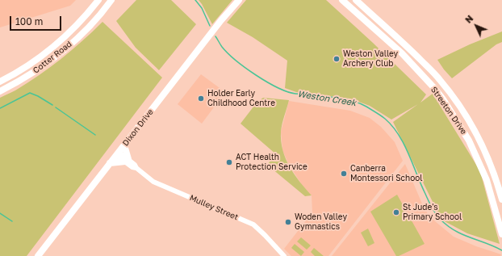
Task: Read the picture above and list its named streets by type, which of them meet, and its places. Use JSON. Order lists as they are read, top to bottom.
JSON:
{
  "streets": {
    "main road": ["Cotter Road", "Streeton Drive", "Dixon Drive"],
    "street": ["Mulley Street"]
  },
  "crossings": [
    ["Dixon Drive", "Mulley Street"]
  ],
  "water": ["Weston Creek"],
  "places": [
    "Weston Valley Archery Club",
    "Holder Early Childhood Centre",
    "ACT Health Protection Service",
    "Canberra Montessori School",
    "St Jude's Primary School",
    "Woden Valley Gymnastics"
  ],
  "scale_bar": "100 m",
  "north": "top left"
}
